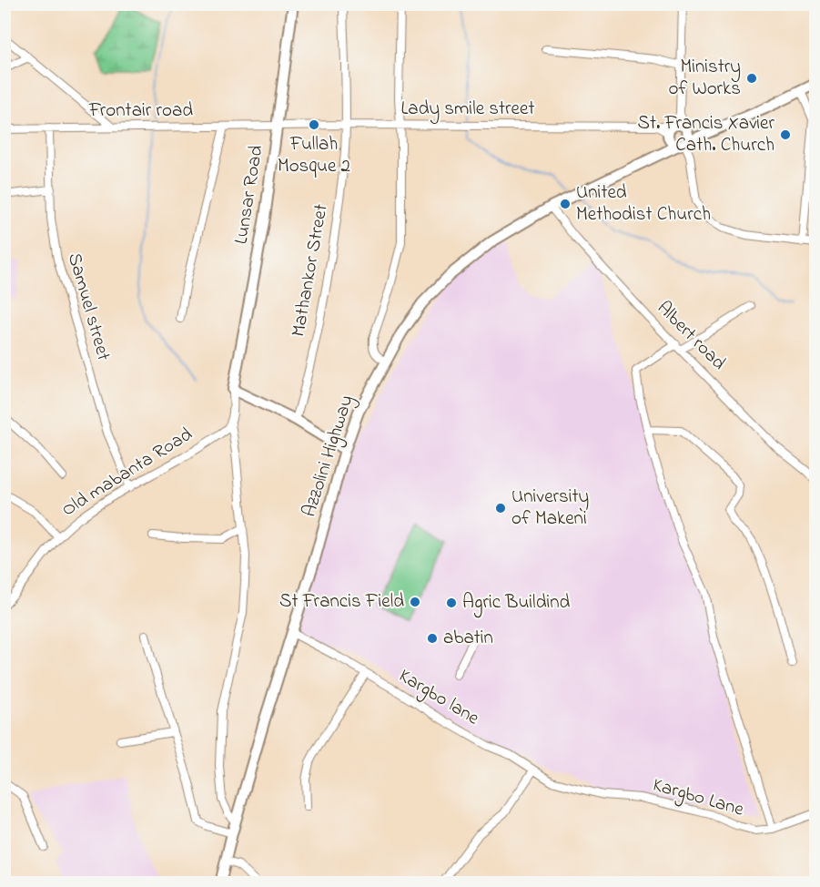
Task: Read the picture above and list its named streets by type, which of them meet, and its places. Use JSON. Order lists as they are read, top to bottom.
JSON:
{
  "streets": {
    "main road": ["Lunsar Road", "Azzolini Highway"],
    "street": [
      "Lady smile street",
      "Frontair road",
      "Mathankor Street",
      "Samuel street",
      "Albert road",
      "Old mabanta Road",
      "Kargbo lane",
      "Kargbo Lane"
    ]
  },
  "crossings": [
    ["Lady smile street", "Frontair road"],
    ["Lady smile street", "Lunsar Road"],
    ["Lady smile street", "Mathankor Street"],
    ["Lady smile street", "Azzolini Highway"],
    ["Frontair road", "Lunsar Road"],
    ["Frontair road", "Samuel street"],
    ["Samuel street", "Old mabanta Road"],
    ["Albert road", "Azzolini Highway"],
    ["Azzolini Highway", "Kargbo lane"],
    ["Kargbo lane", "Kargbo Lane"]
  ],
  "places": [
    "Ministry of Works",
    "Fullah Mosque 2",
    "St. Francis Xavier Cath. Church",
    "United Methodist Church",
    "University of Makeni",
    "St Francis Field",
    "Agric Buildind",
    "abatin"
  ]
}
